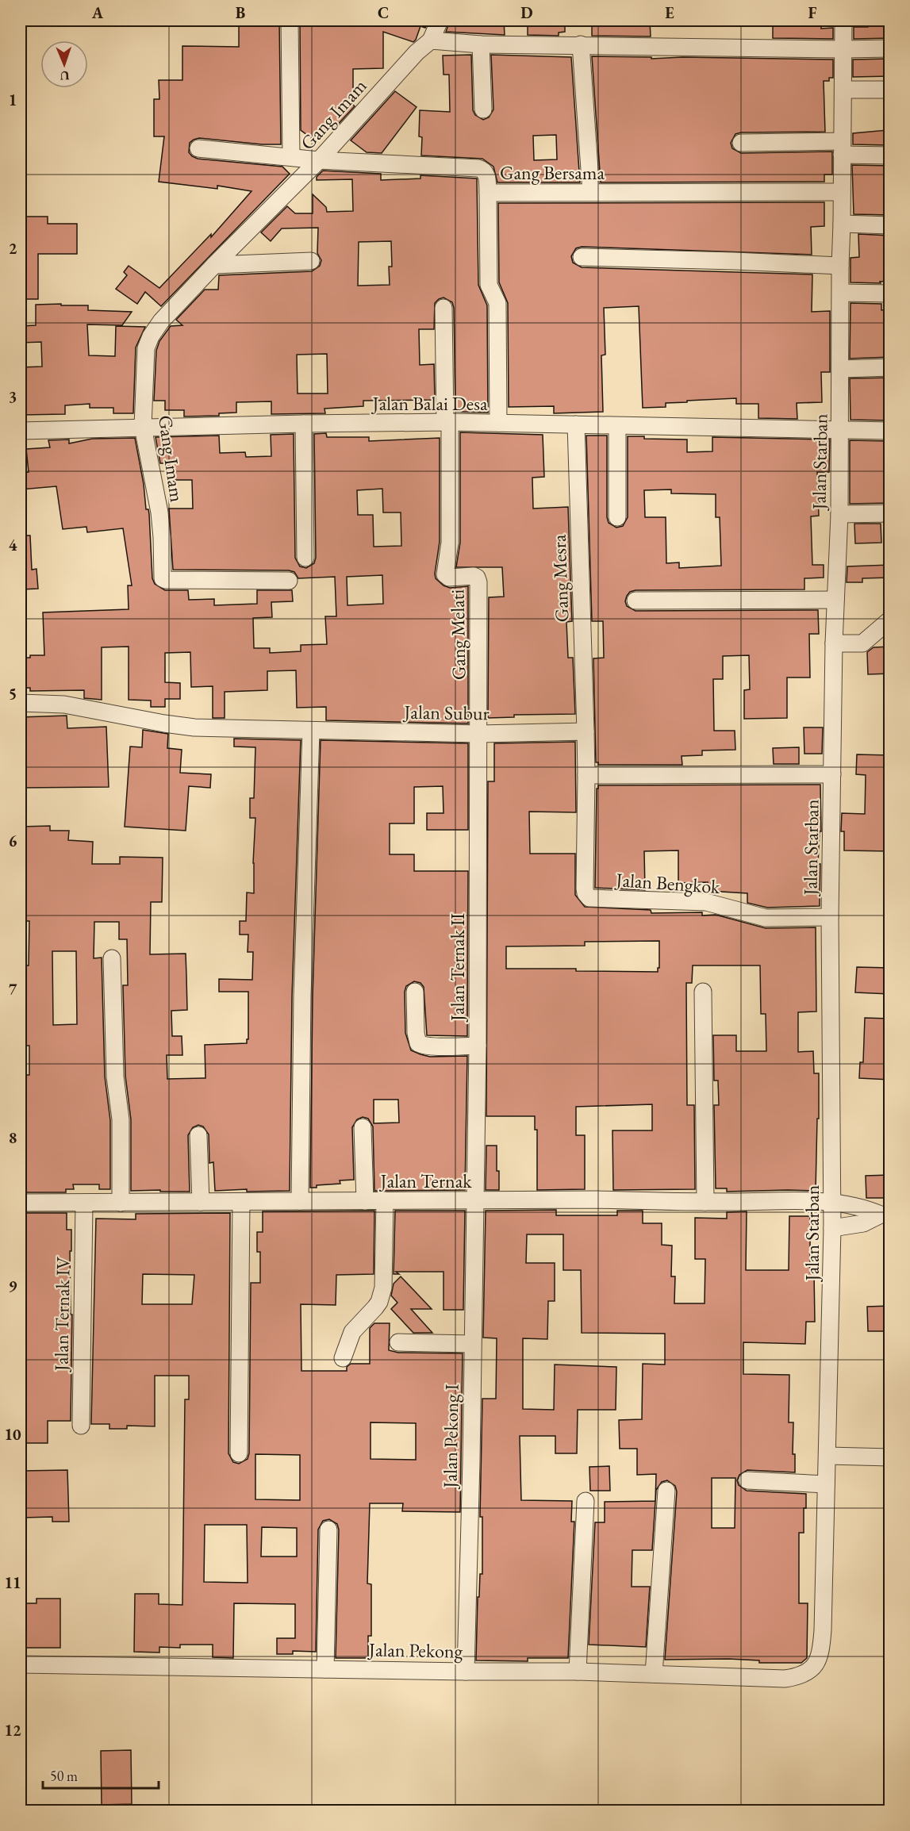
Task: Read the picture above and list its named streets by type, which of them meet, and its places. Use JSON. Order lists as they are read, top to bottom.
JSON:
{
  "streets": {
    "street": [
      "Gang Imam",
      "Gang Bersama",
      "Jalan Balai Desa",
      "Jalan Starban",
      "Gang Mesra",
      "Gang Melati",
      "Jalan Subur",
      "Jalan Bengkok",
      "Jalan Ternak II",
      "Jalan Ternak",
      "Jalan Ternak IV",
      "Jalan Pekong I",
      "Jalan Pekong"
    ]
  },
  "crossings": [
    ["Gang Imam", "Gang Bersama"],
    ["Gang Imam", "Jalan Balai Desa"],
    ["Gang Bersama", "Jalan Starban"],
    ["Jalan Balai Desa", "Jalan Starban"],
    ["Jalan Balai Desa", "Gang Mesra"],
    ["Jalan Balai Desa", "Gang Melati"],
    ["Jalan Starban", "Jalan Bengkok"],
    ["Jalan Starban", "Jalan Ternak"],
    ["Jalan Starban", "Jalan Pekong"],
    ["Gang Mesra", "Jalan Subur"],
    ["Gang Melati", "Jalan Subur"],
    ["Gang Melati", "Jalan Ternak II"],
    ["Jalan Subur", "Jalan Ternak II"],
    ["Jalan Ternak II", "Jalan Ternak"],
    ["Jalan Ternak II", "Jalan Pekong I"],
    ["Jalan Ternak", "Jalan Ternak IV"],
    ["Jalan Ternak", "Jalan Pekong I"],
    ["Jalan Pekong I", "Jalan Pekong"]
  ],
  "scale_bar": "50 m",
  "north": "bottom",
  "grid": {
    "columns": [
      "A",
      "B",
      "C",
      "D",
      "E",
      "F"
    ],
    "rows": [
      "1",
      "2",
      "3",
      "4",
      "5",
      "6",
      "7",
      "8",
      "9",
      "10",
      "11",
      "12"
    ]
  }
}
